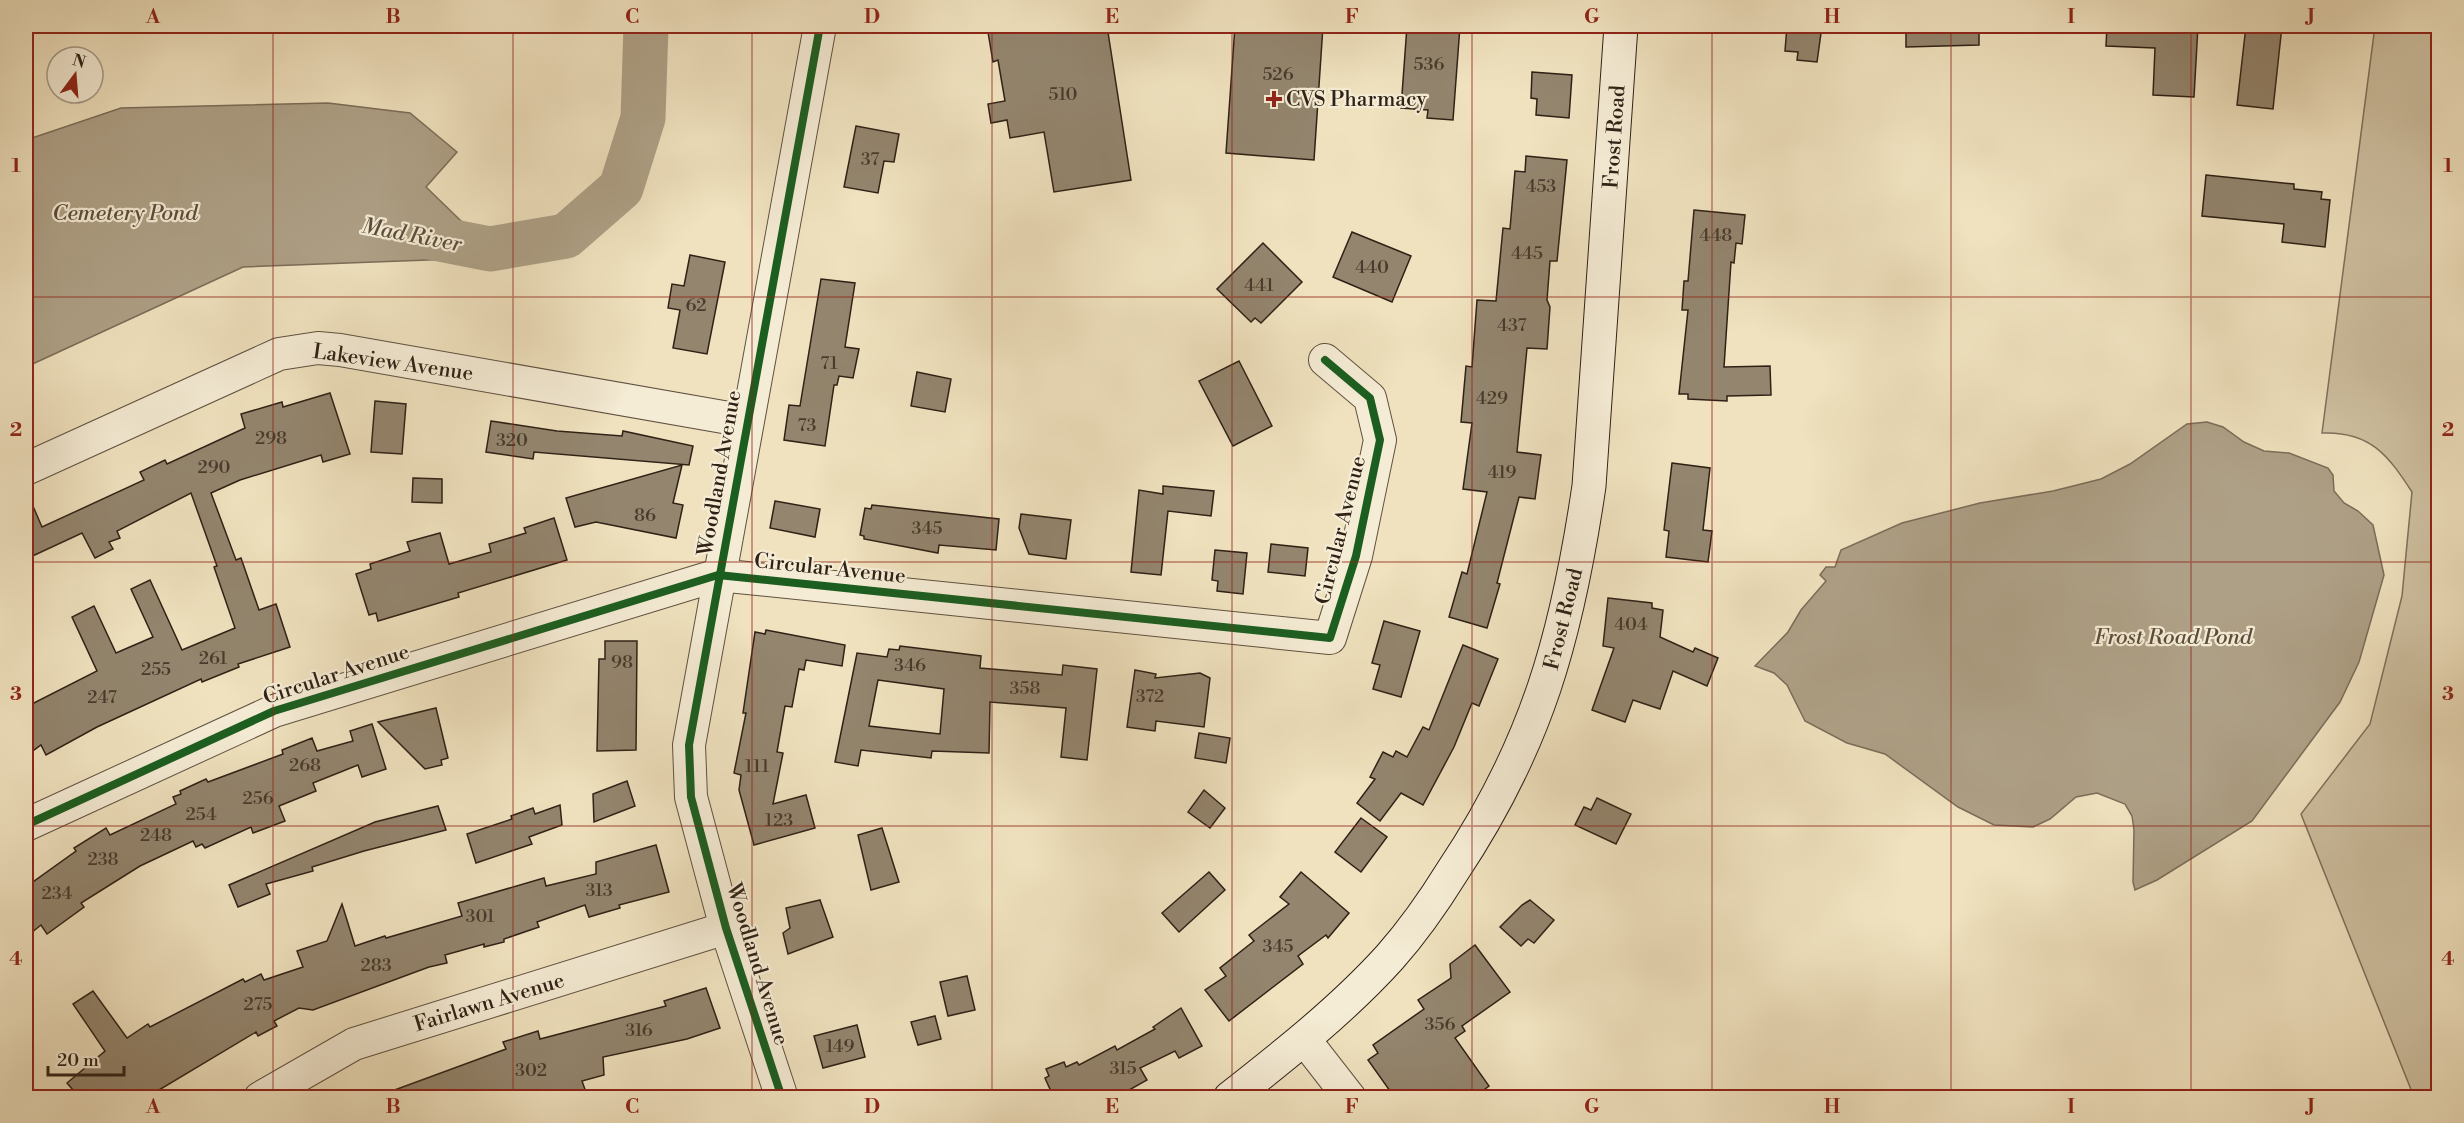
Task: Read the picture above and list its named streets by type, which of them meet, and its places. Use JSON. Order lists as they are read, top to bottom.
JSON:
{
  "streets": {
    "main road": ["Frost Road"],
    "street": [
      "Lakeview Avenue",
      "Woodland Avenue",
      "Circular Avenue",
      "Fairlawn Avenue"
    ]
  },
  "crossings": [
    ["Lakeview Avenue", "Woodland Avenue"],
    ["Woodland Avenue", "Circular Avenue"],
    ["Woodland Avenue", "Fairlawn Avenue"]
  ],
  "water": ["Cemetery Pond", "Mad River", "Frost Road Pond"],
  "places": {
    "health": ["CVS Pharmacy"]
  },
  "house_numbers": [
    "536",
    "526",
    "510",
    "37",
    "453",
    "448",
    "445",
    "440",
    "441",
    "62",
    "437",
    "71",
    "429",
    "73",
    "298",
    "320",
    "290",
    "419",
    "86",
    "345",
    "404",
    "261",
    "98",
    "346",
    "255",
    "358",
    "372",
    "247",
    "268",
    "111",
    "256",
    "254",
    "123",
    "248",
    "238",
    "313",
    "234",
    "301",
    "345",
    "283",
    "275",
    "356",
    "316",
    "149",
    "315",
    "302"
  ],
  "scale_bar": "20 m",
  "north": "top",
  "grid": {
    "columns": [
      "A",
      "B",
      "C",
      "D",
      "E",
      "F",
      "G",
      "H",
      "I",
      "J"
    ],
    "rows": [
      "1",
      "2",
      "3",
      "4"
    ]
  }
}
